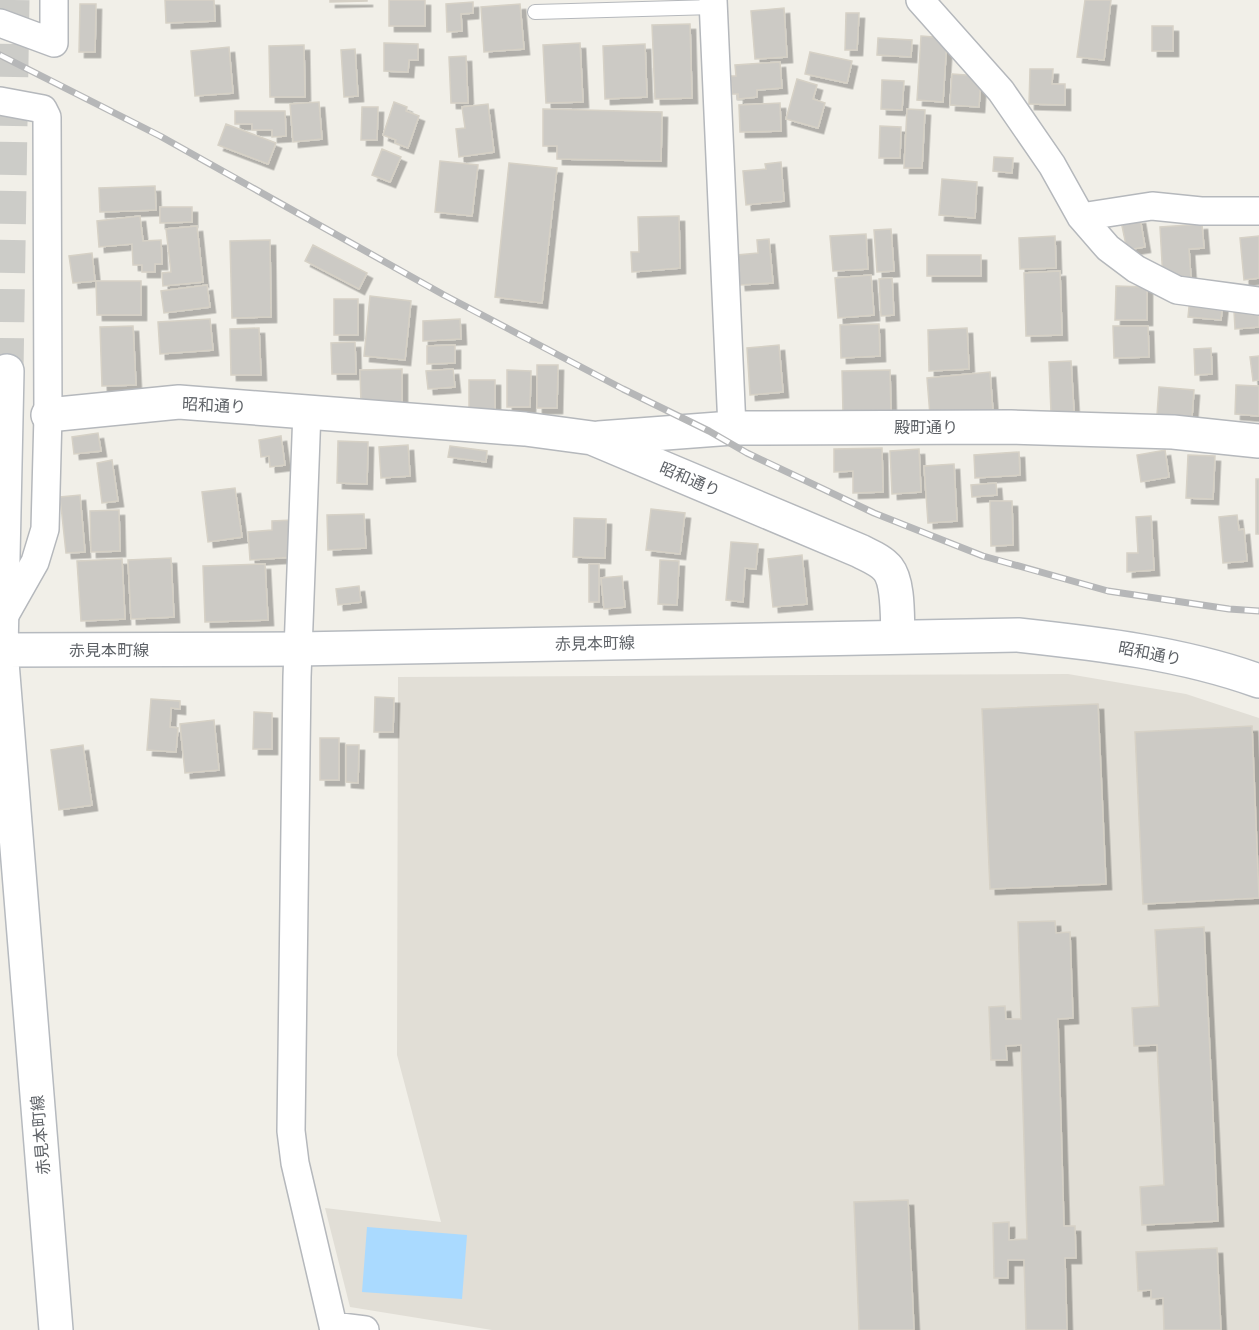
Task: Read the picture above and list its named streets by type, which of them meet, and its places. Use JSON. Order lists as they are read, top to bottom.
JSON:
{
  "streets": {
    "main road": ["昭和通り", "殿町通り", "赤見本町線"]
  },
  "crossings": [
    ["昭和通り", "殿町通り"],
    ["昭和通り", "赤見本町線"]
  ]
}
